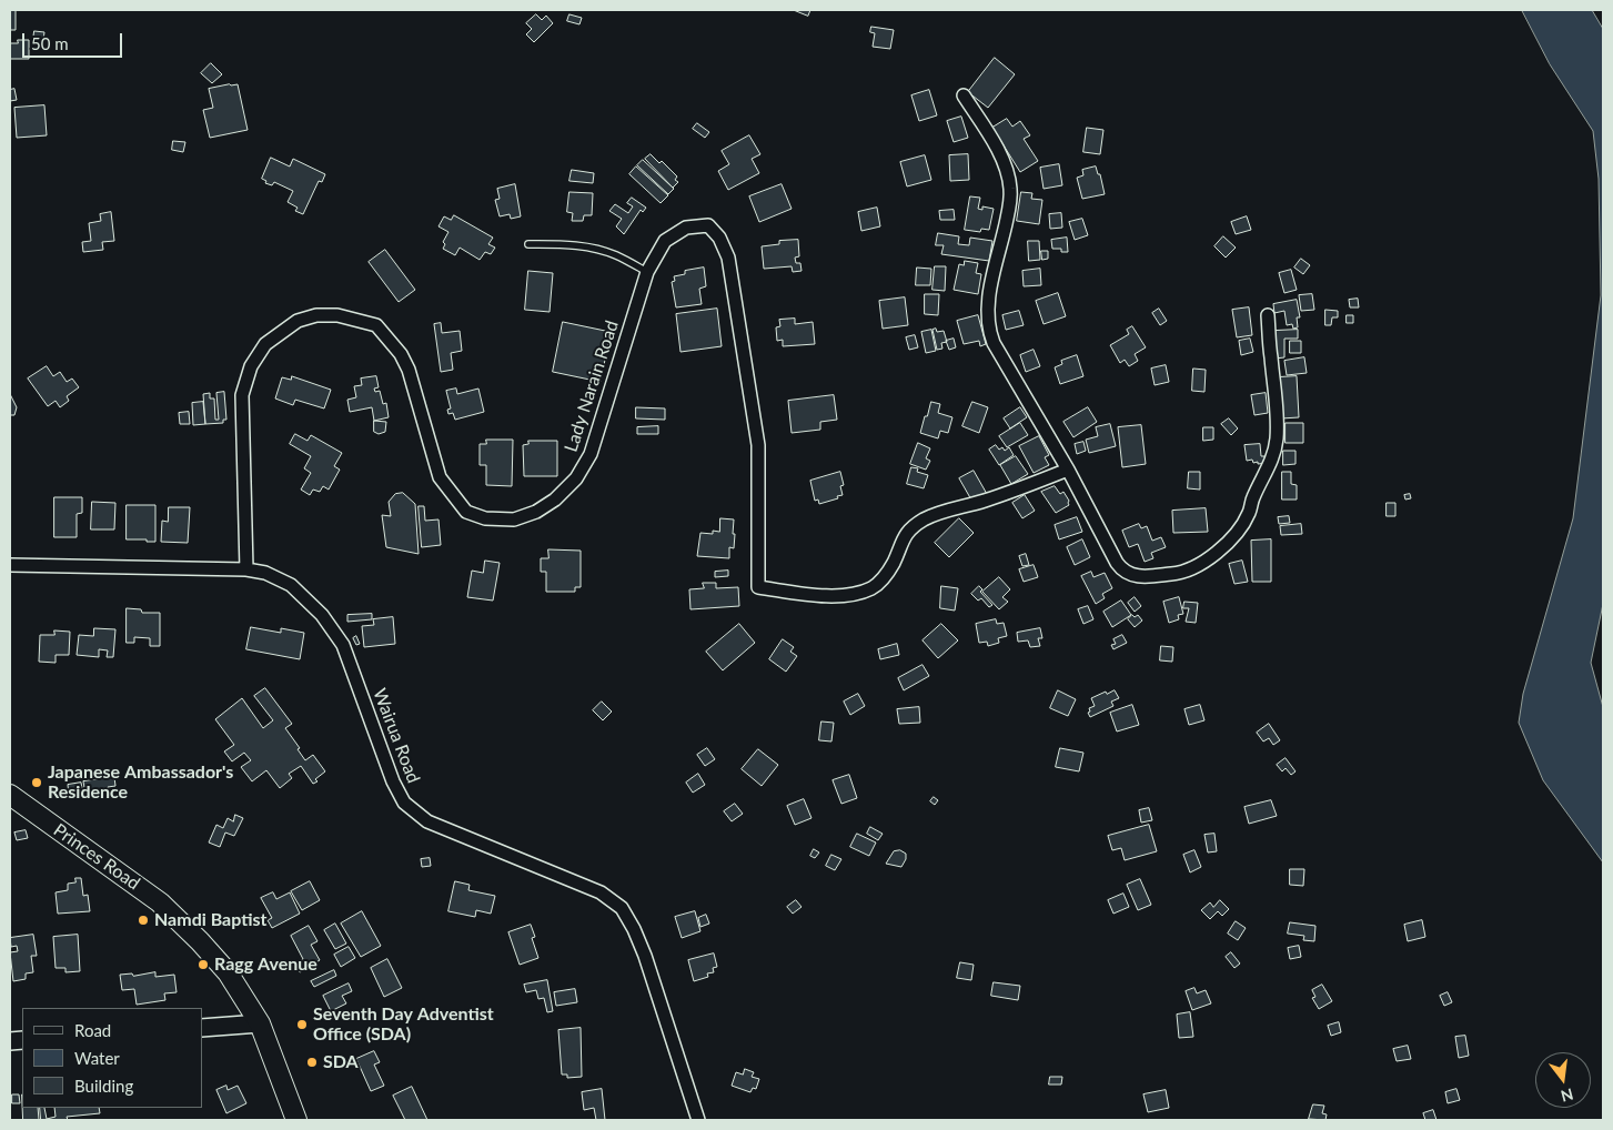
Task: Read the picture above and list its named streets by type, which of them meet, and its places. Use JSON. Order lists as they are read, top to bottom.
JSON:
{
  "streets": {
    "main road": ["Princes Road"],
    "street": ["Lady Narain Road", "Wairua Road"]
  },
  "crossings": [
    ["Lady Narain Road", "Wairua Road"]
  ],
  "places": [
    "Japanese Ambassador's Residence",
    "Namdi Baptist",
    "Ragg Avenue",
    "Seventh Day Adventist Office (SDA)",
    "SDA"
  ],
  "legend": ["Road", "Water", "Building"],
  "scale_bar": "50 m",
  "north": "bottom"
}
